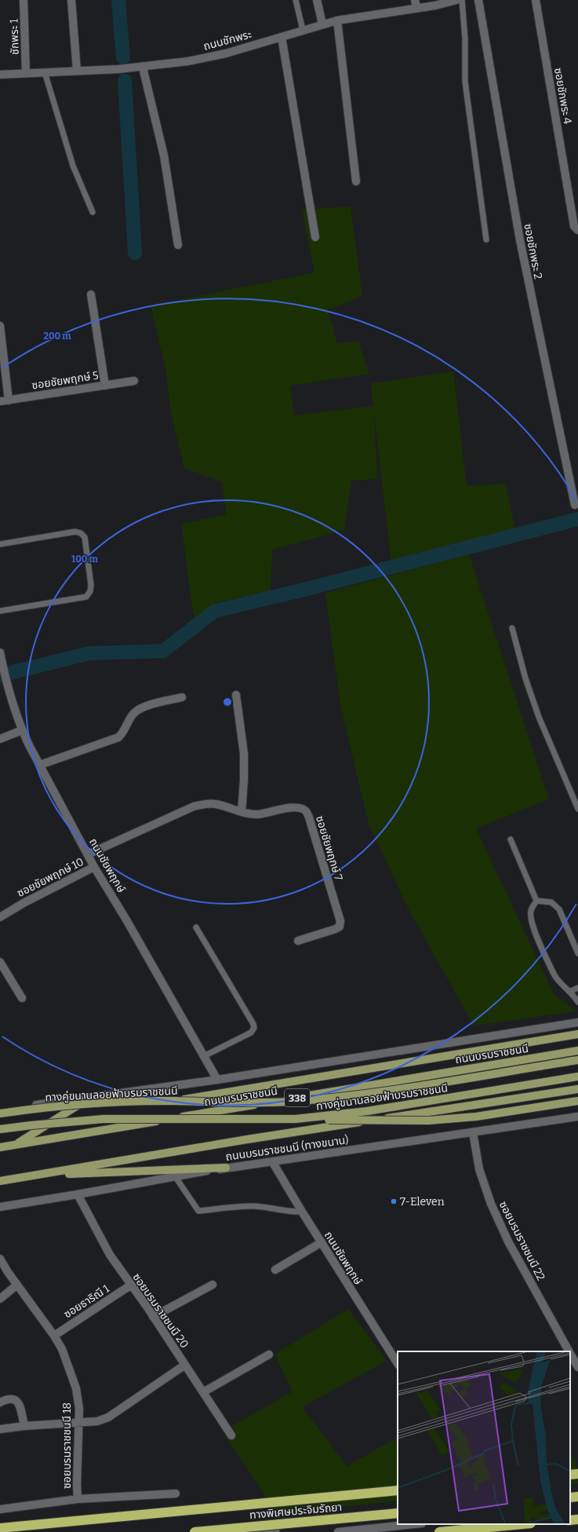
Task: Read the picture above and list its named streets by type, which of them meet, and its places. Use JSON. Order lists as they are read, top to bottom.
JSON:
{
  "streets": {
    "highway": ["ทางพิเศษประจิมรัถยา"],
    "main road": ["ถนนบรมราชชนนี", "ทางคู่ขนานลอยฟ้าบรมราชชนนี", "338"],
    "street": [
      "ชักพระ 1",
      "ถนนชักพระ",
      "ซอยชักพระ 4",
      "ซอยชักพระ 2",
      "ซอยชัยพฤกษ์ 5",
      "ซอยชัยพฤกษ์ 7",
      "ถนนชัยพฤกษ์",
      "ซอยชัยพฤกษ์ 10",
      "ถนนบรมราชชนนี (ทางขนาน)",
      "ซอยบรมราชชนนี 22",
      "ซอยธาริณี 1",
      "ซอยบรมราชชนนี 20",
      "ซอยบรมราชชนนี 18"
    ]
  },
  "crossings": [
    ["ชักพระ 1", "ถนนชักพระ"],
    ["ซอยชัยพฤกษ์ 7", "ถนนชัยพฤกษ์"],
    ["ถนนชัยพฤกษ์", "ซอยชัยพฤกษ์ 10"],
    ["ถนนชัยพฤกษ์", "ถนนบรมราชชนนี (ทางขนาน)"],
    ["ถนนบรมราชชนนี (ทางขนาน)", "ซอยบรมราชชนนี 22"],
    ["ถนนบรมราชชนนี (ทางขนาน)", "ซอยบรมราชชนนี 20"],
    ["ซอยธาริณี 1", "ซอยบรมราชชนนี 20"],
    ["ซอยธาริณี 1", "ซอยบรมราชชนนี 18"]
  ],
  "places": ["7-Eleven"],
  "rings": ["200 m", "100 m"]
}
